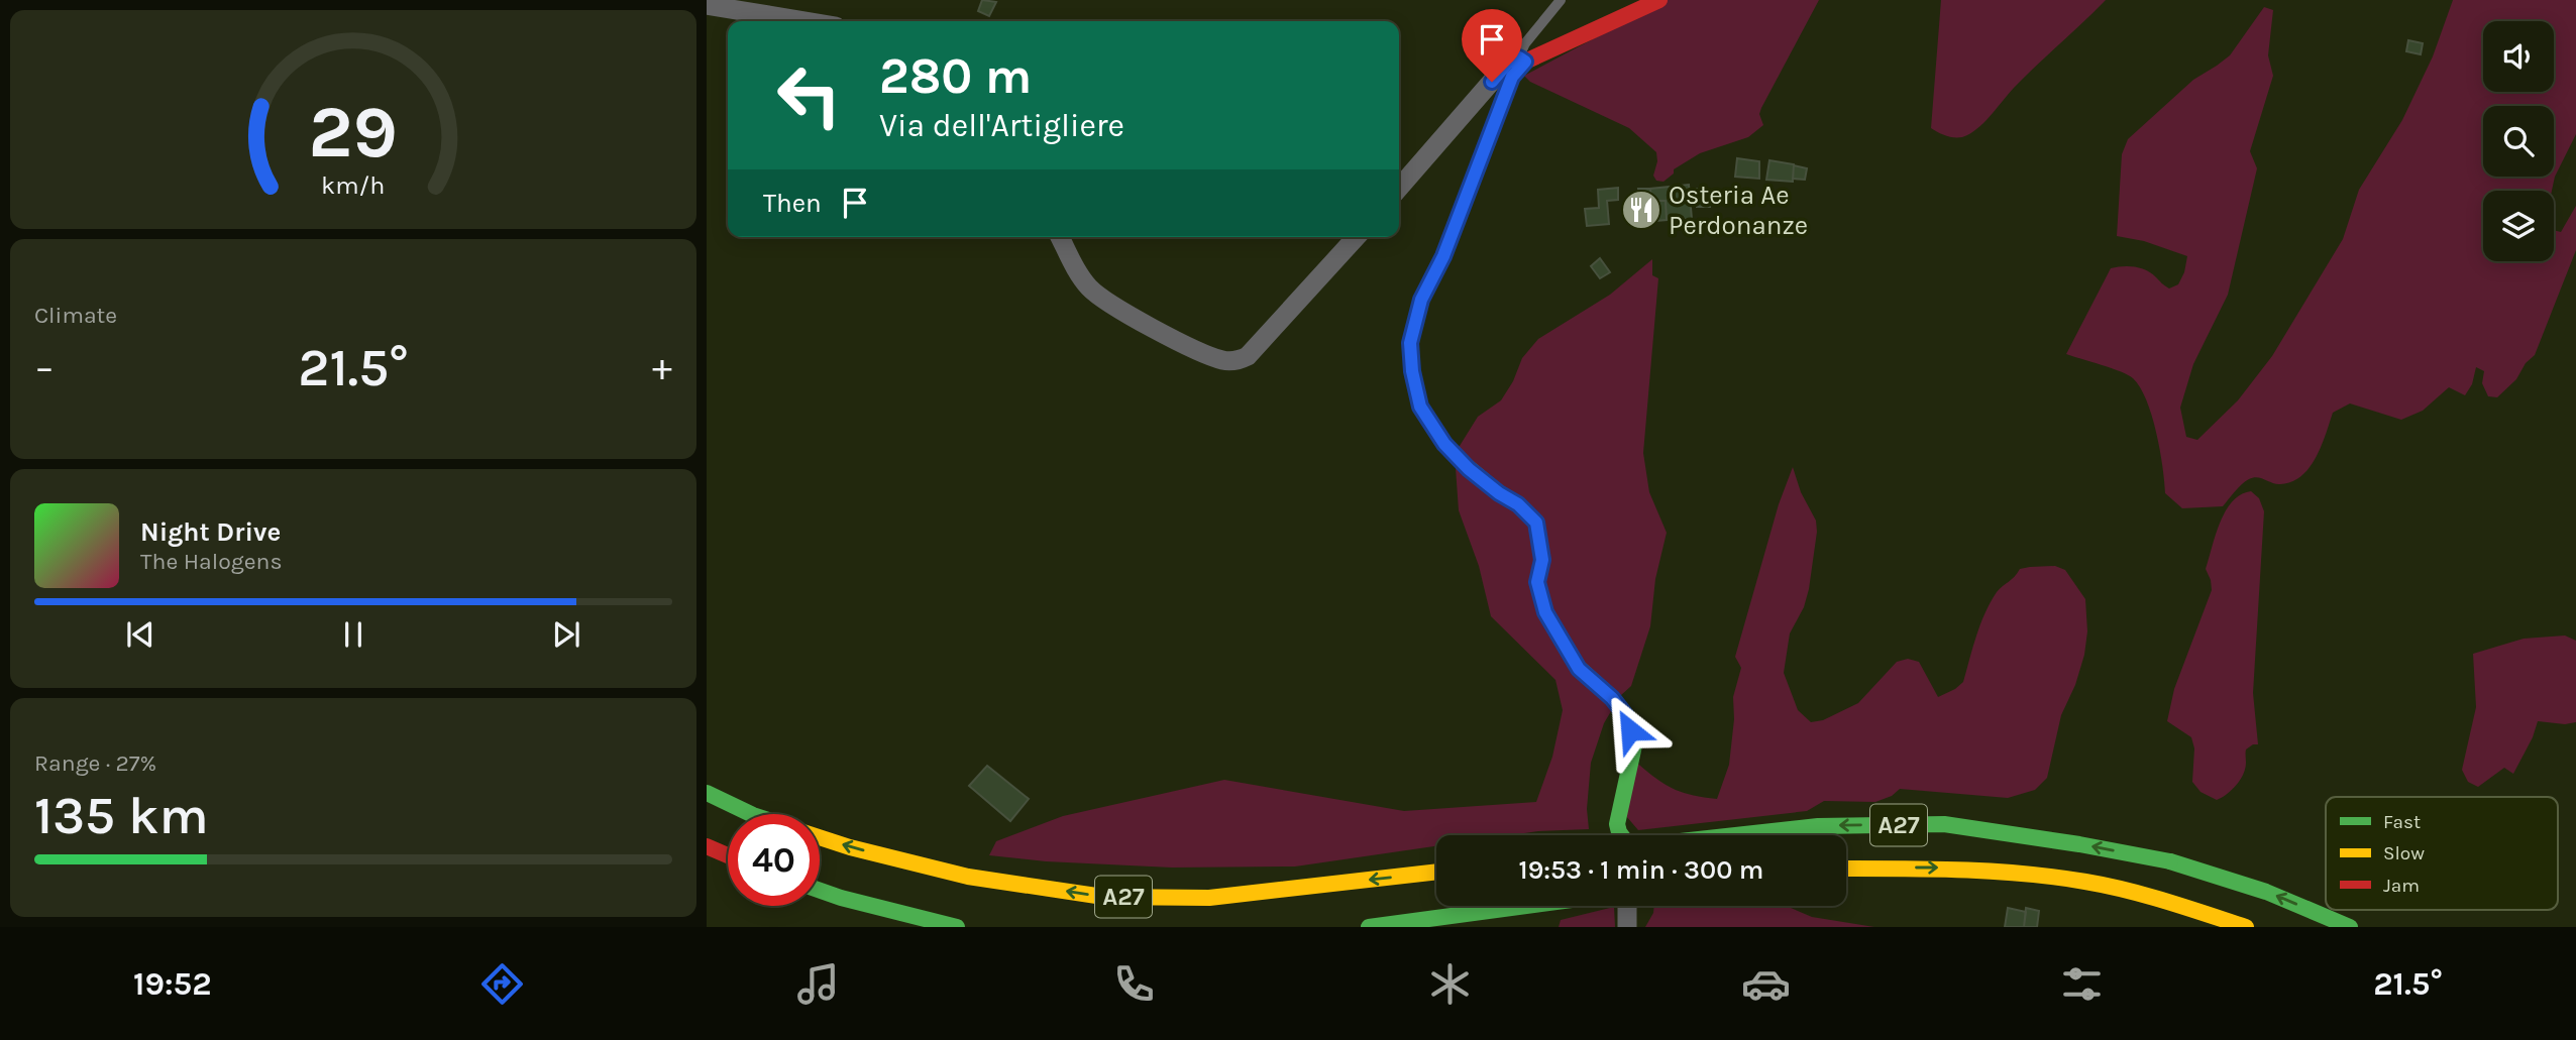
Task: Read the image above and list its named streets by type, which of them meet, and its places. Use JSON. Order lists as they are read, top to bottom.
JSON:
{
  "streets": {
    "main road": ["A27"]
  },
  "places": {
    "restaurant": ["Osteria Ae Perdonanze"]
  },
  "legend": ["Fast", "Slow", "Jam"],
  "page": {
    "turn": ["280 m", "Via dell'Artigliere"],
    "then": "Then",
    "tile": [
      "Climate",
      ["Range · 27%", "135 km"]
    ],
    "heat": ["−", "21.5°", "+"],
    "song": ["Night Drive", "The Halogens"],
    "limit": "40",
    "trip": "19:53 · 1 min · 300 m",
    "tabs": ["19:52", "21.5°"],
    "gauge": ["29", "km/h"]
  }
}
